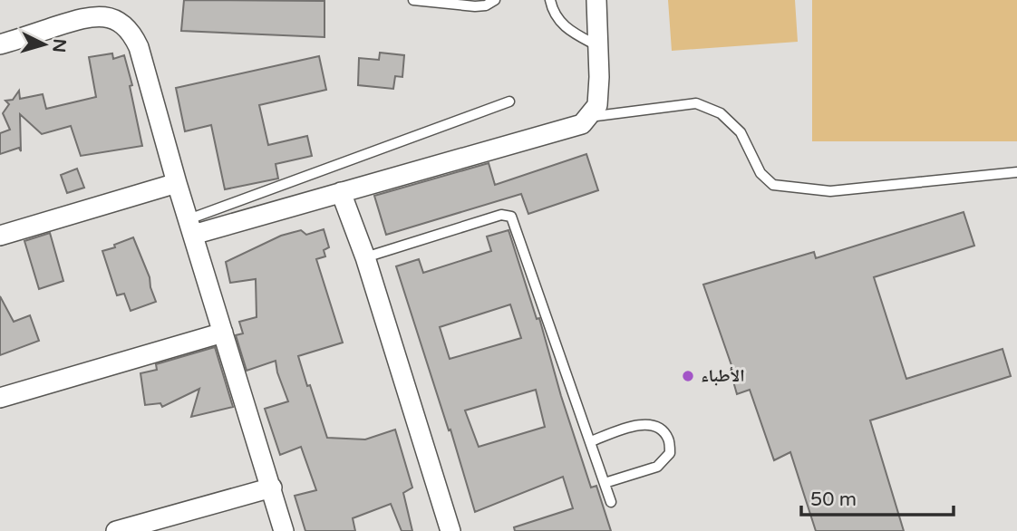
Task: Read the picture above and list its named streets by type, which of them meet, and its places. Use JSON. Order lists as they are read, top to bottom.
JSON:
{
  "places": ["الأطباء"],
  "scale_bar": "50 m",
  "north": "right"
}
